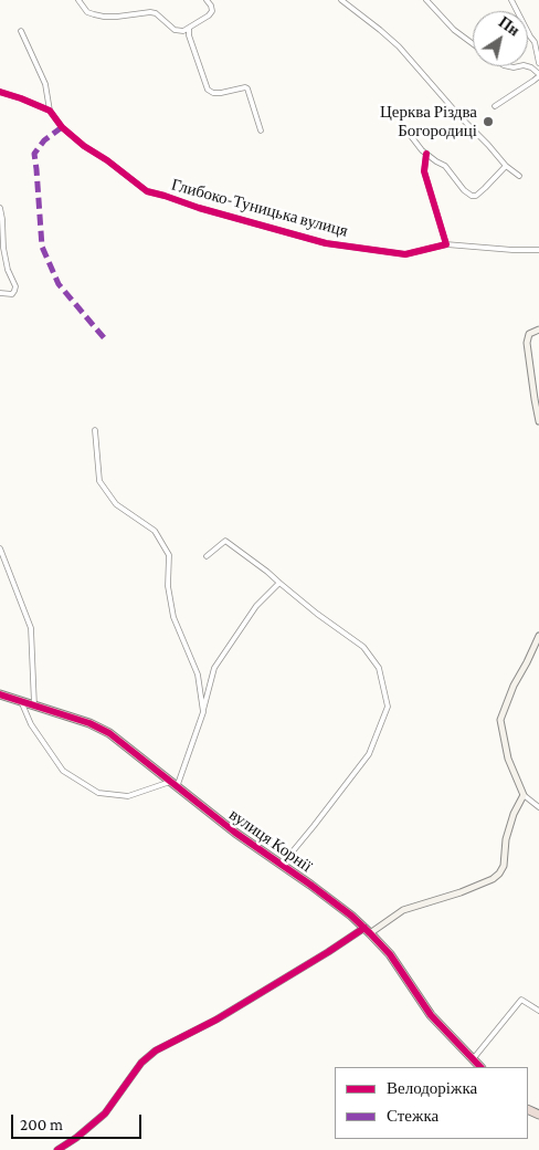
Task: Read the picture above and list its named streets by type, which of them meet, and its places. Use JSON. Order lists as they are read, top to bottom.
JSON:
{
  "streets": {
    "highway": ["вулиця Корнії"],
    "street": ["Глибоко-Туницька вулиця"]
  },
  "places": ["Церква Різдва Богородиці"],
  "legend": ["Велодоріжка", "Стежка"],
  "scale_bar": "200 m",
  "north": "top right"
}
